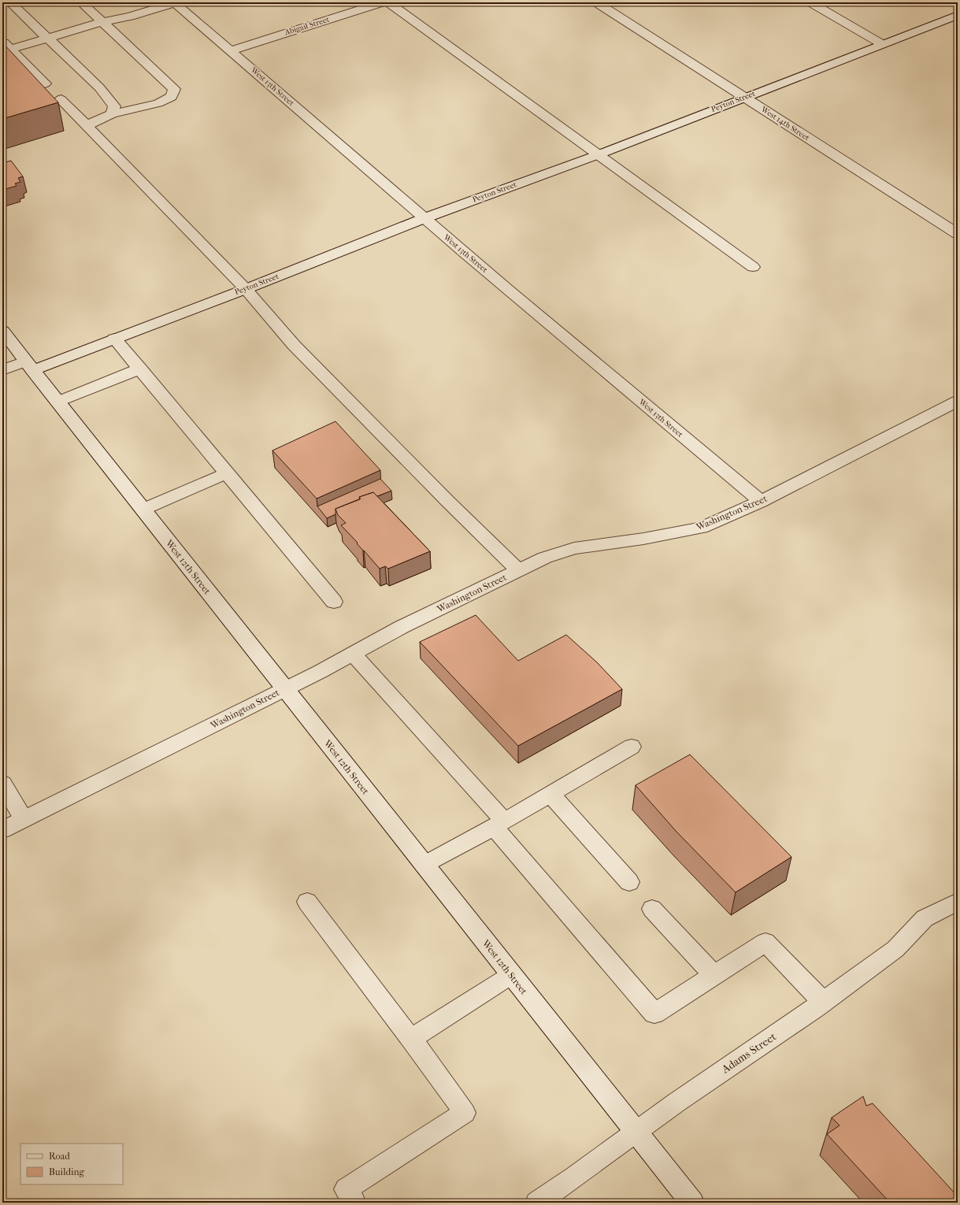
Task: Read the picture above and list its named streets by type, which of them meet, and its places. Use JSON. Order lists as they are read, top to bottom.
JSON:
{
  "streets": {
    "street": [
      "Abigail Street",
      "West 13th Street",
      "Peyton Street",
      "West 14th Street",
      "Washington Street",
      "West 12th Street",
      "Adams Street"
    ]
  },
  "crossings": [
    ["Abigail Street", "West 13th Street"],
    ["West 13th Street", "Peyton Street"],
    ["West 13th Street", "Washington Street"],
    ["Peyton Street", "West 14th Street"],
    ["Peyton Street", "West 12th Street"],
    ["Washington Street", "West 12th Street"],
    ["West 12th Street", "Adams Street"]
  ],
  "legend": ["Road", "Building"]
}
